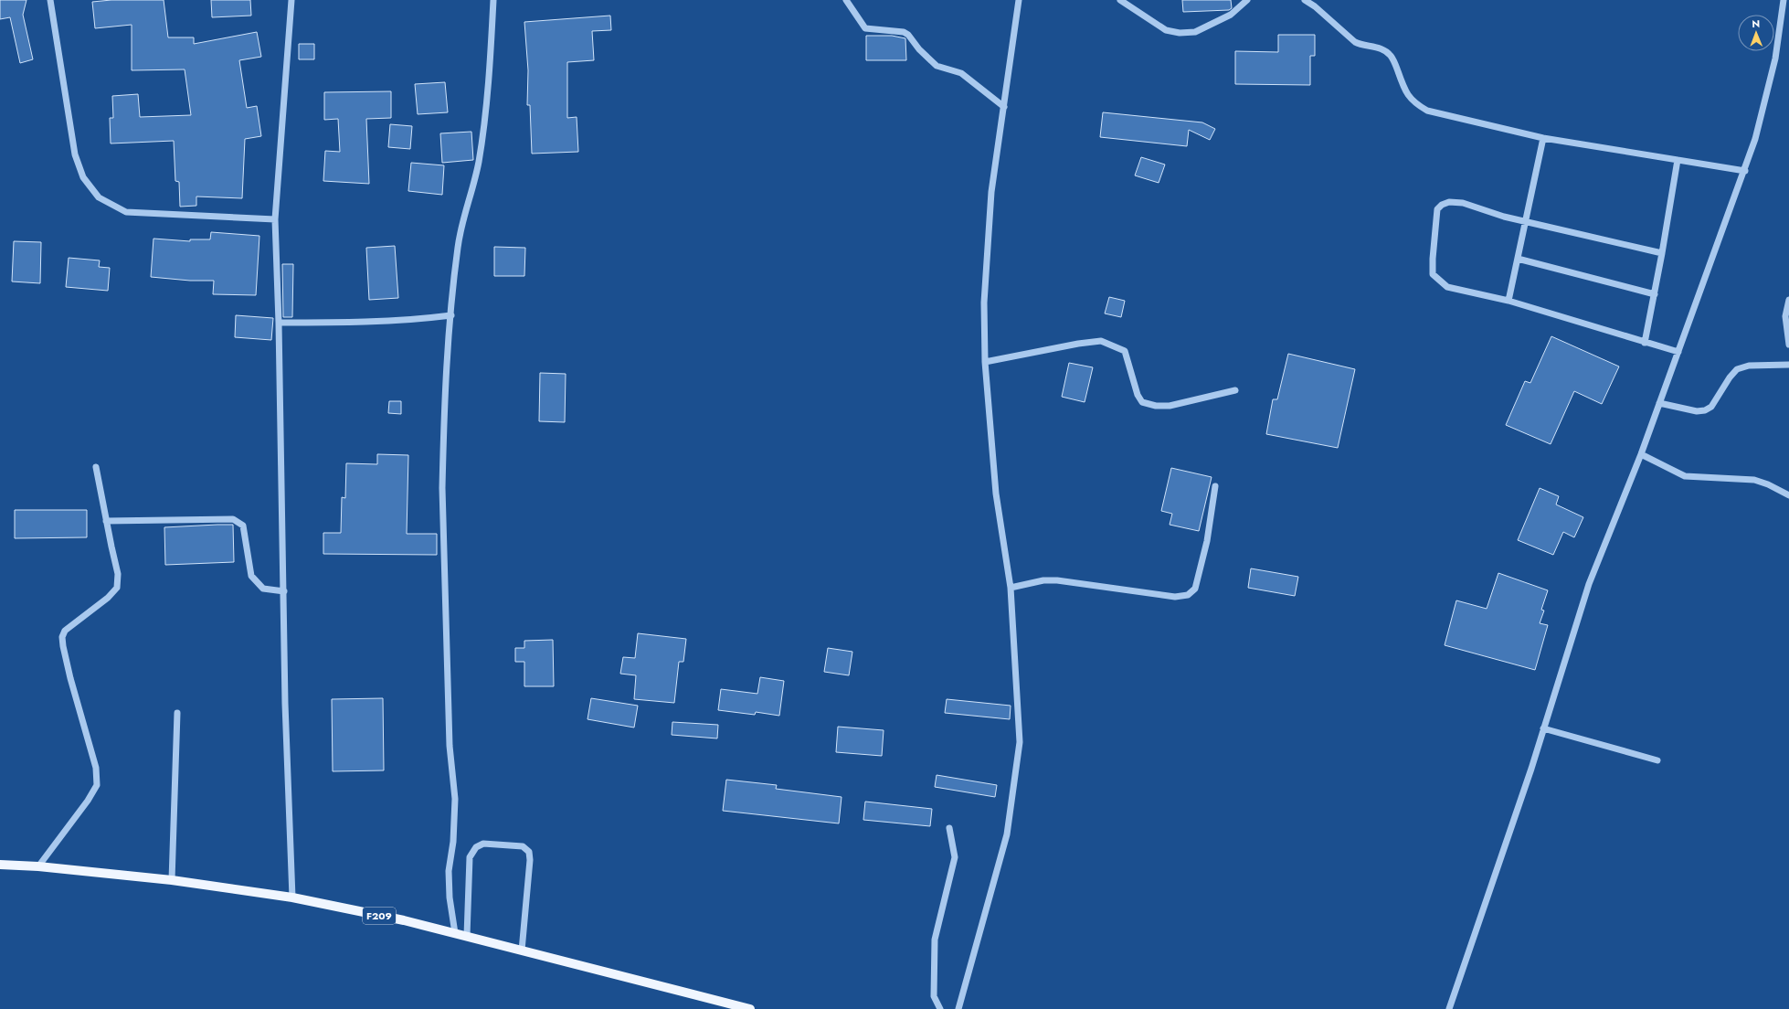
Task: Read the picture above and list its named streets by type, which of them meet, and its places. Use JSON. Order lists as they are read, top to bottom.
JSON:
{
  "streets": {
    "main road": ["F209"]
  },
  "north": "top"
}
